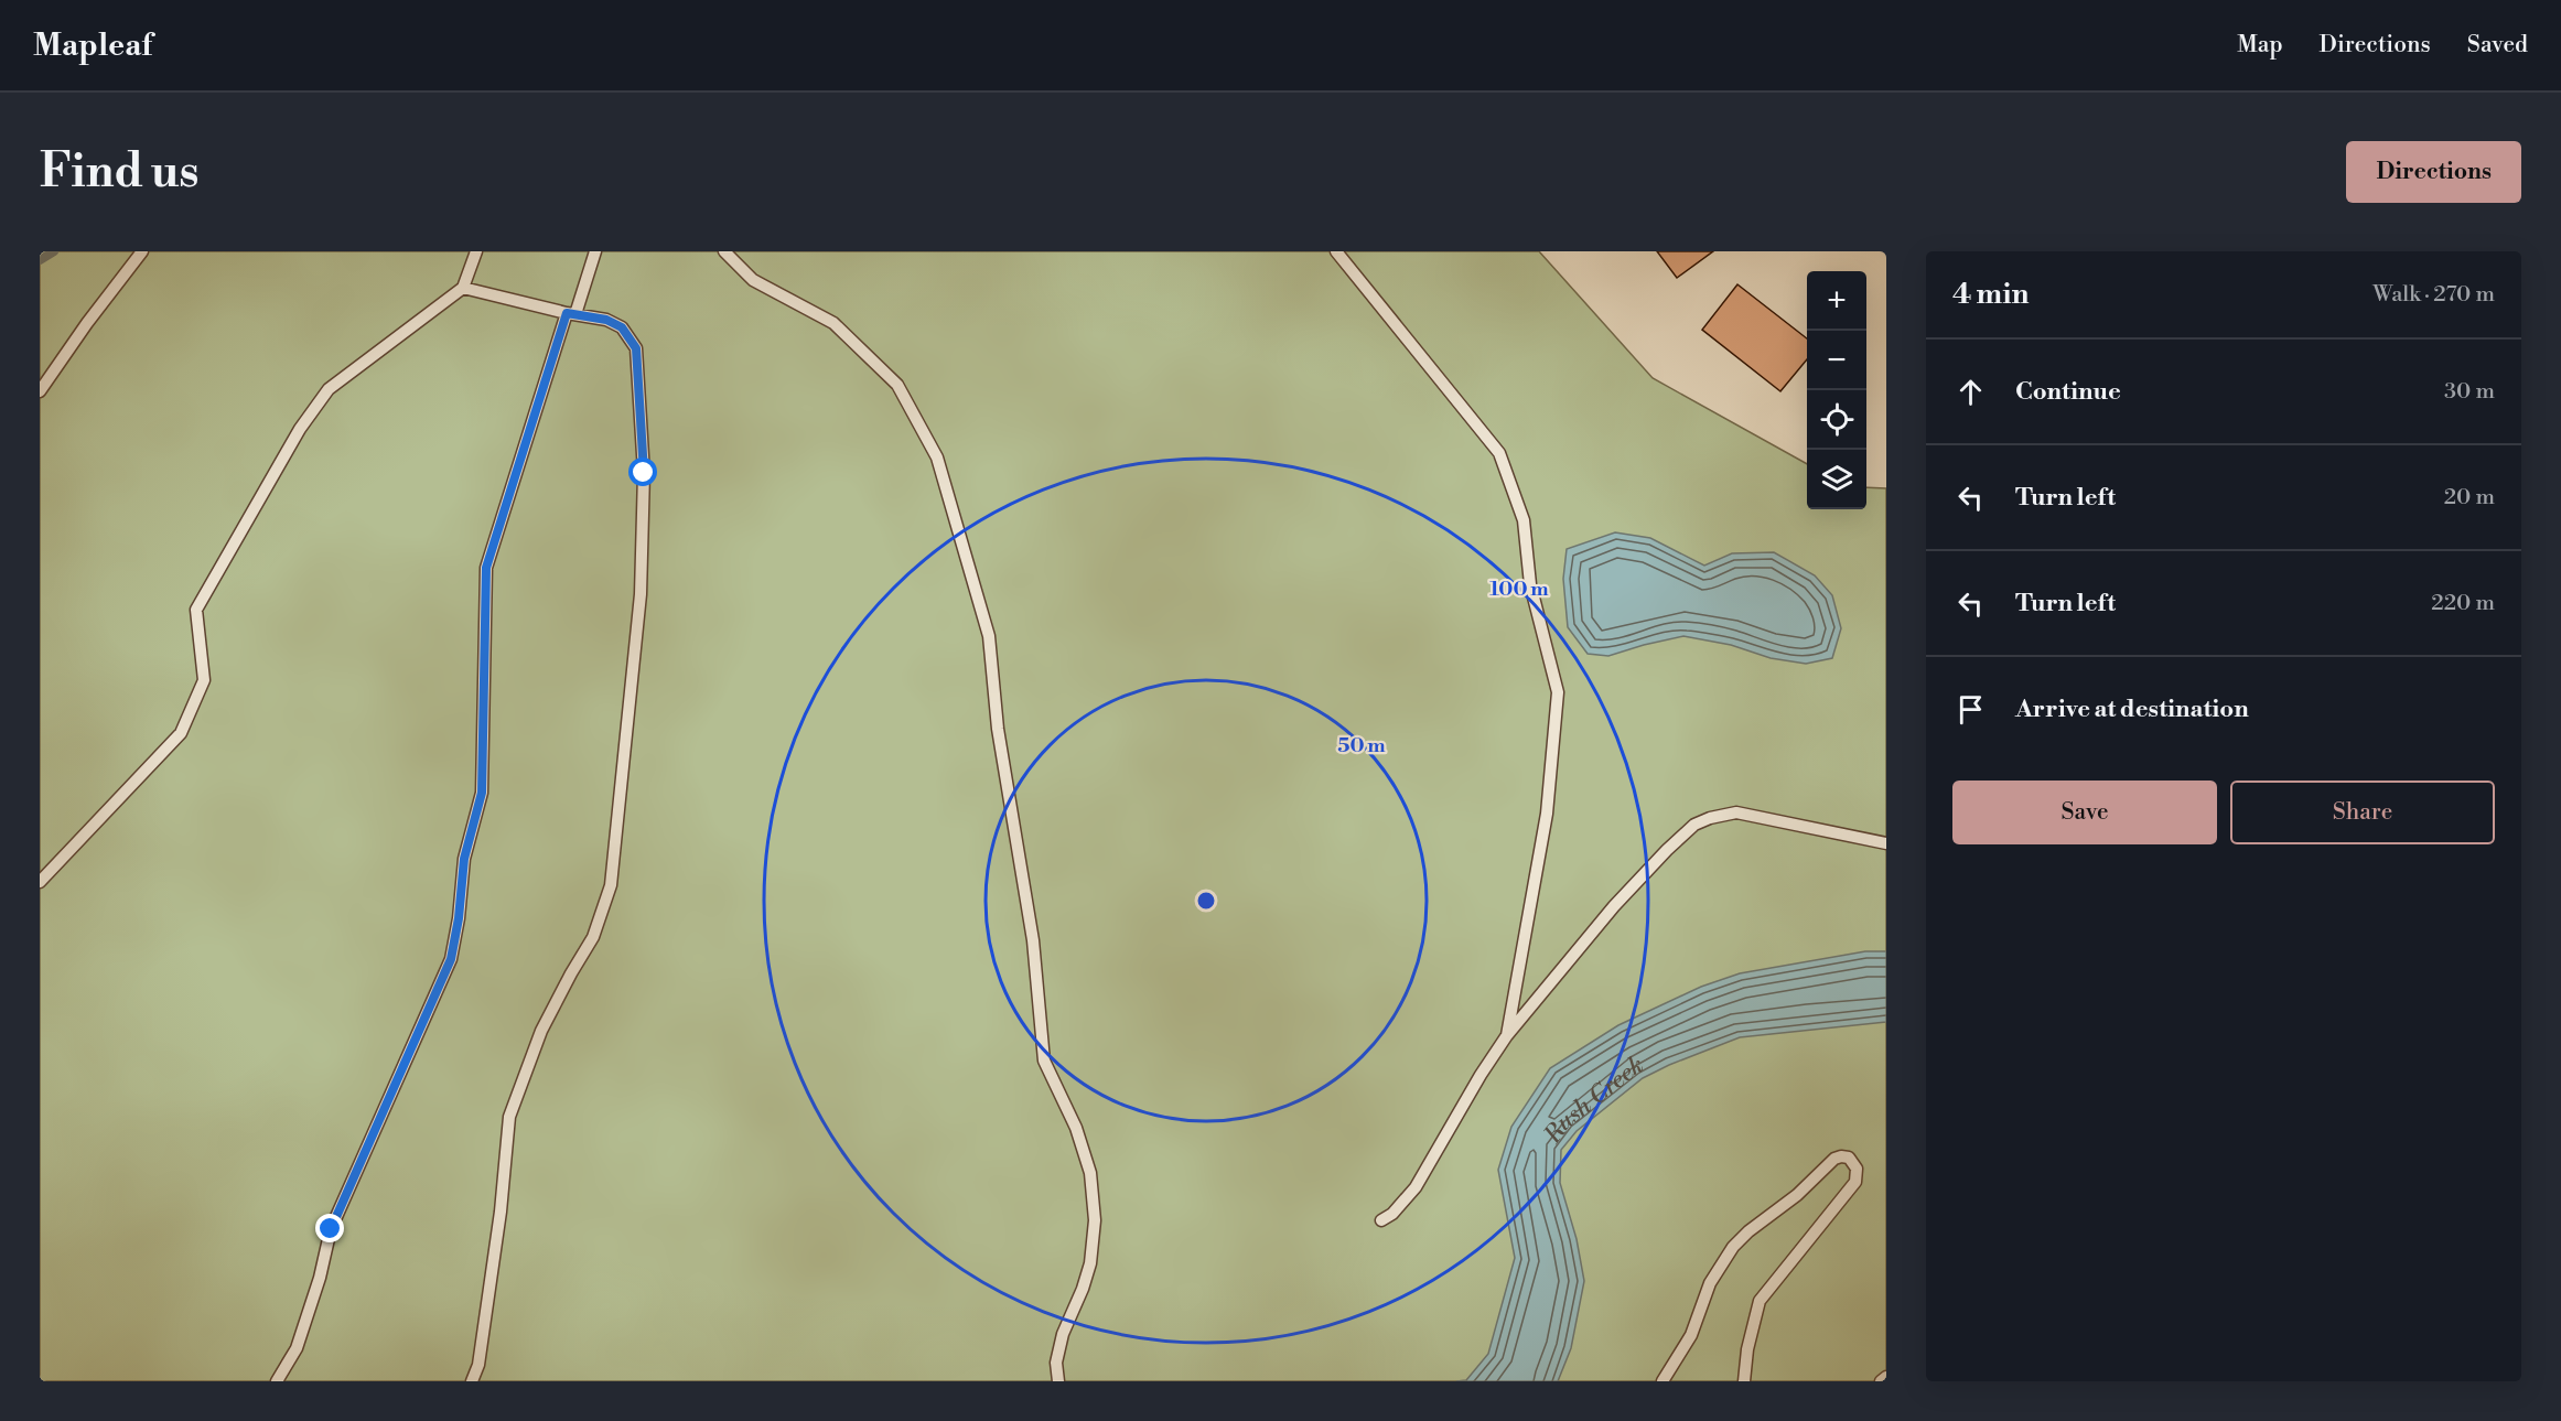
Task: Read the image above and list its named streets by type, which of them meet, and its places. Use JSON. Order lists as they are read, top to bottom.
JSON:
{
  "water": ["Rush Creek"],
  "page": {
    "header": "Mapleaf",
    "nav": ["Map", "Directions", "Saved"],
    "buttons": [
      "Directions",
      ["Save", "Share"]
    ],
    "title": "Find us",
    "heading": ["4 min", "Walk · 270 m"],
    "map_buttons": ["+", "−"],
    "list": [
      ["Continue", "30 m"],
      ["Turn left", "20 m"],
      ["Turn left", "220 m"],
      "Arrive at destination"
    ]
  },
  "rings": ["100 m", "50 m"]
}
